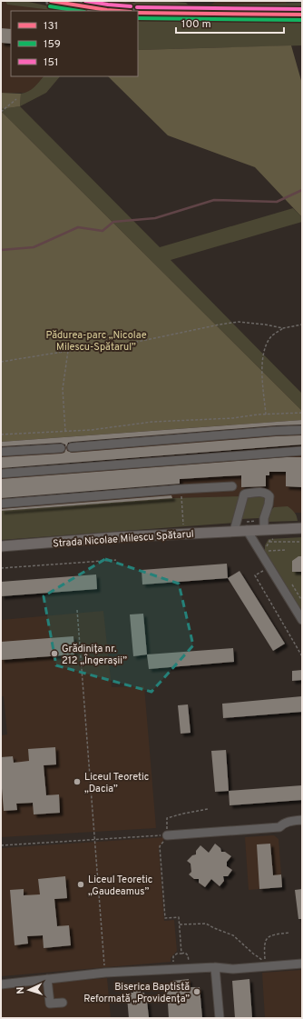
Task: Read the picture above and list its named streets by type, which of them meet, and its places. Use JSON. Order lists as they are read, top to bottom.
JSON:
{
  "streets": {
    "main road": ["Strada Nicolae Milescu Spătarul"]
  },
  "parks": ["Pădurea-parc „Nicolae Milescu-Spătarul”"],
  "places": [
    "Grădinița nr. 212 „Îngerașii”",
    "Liceul Teoretic „Dacia”",
    "Liceul Teoretic „Gaudeamus”",
    "Biserica Baptistă Reformată „Providența”"
  ],
  "lines": ["transit line 131", "transit line 151", "transit line 159"],
  "legend": ["131", "159", "151"],
  "scale_bar": "100 m",
  "north": "left"
}
